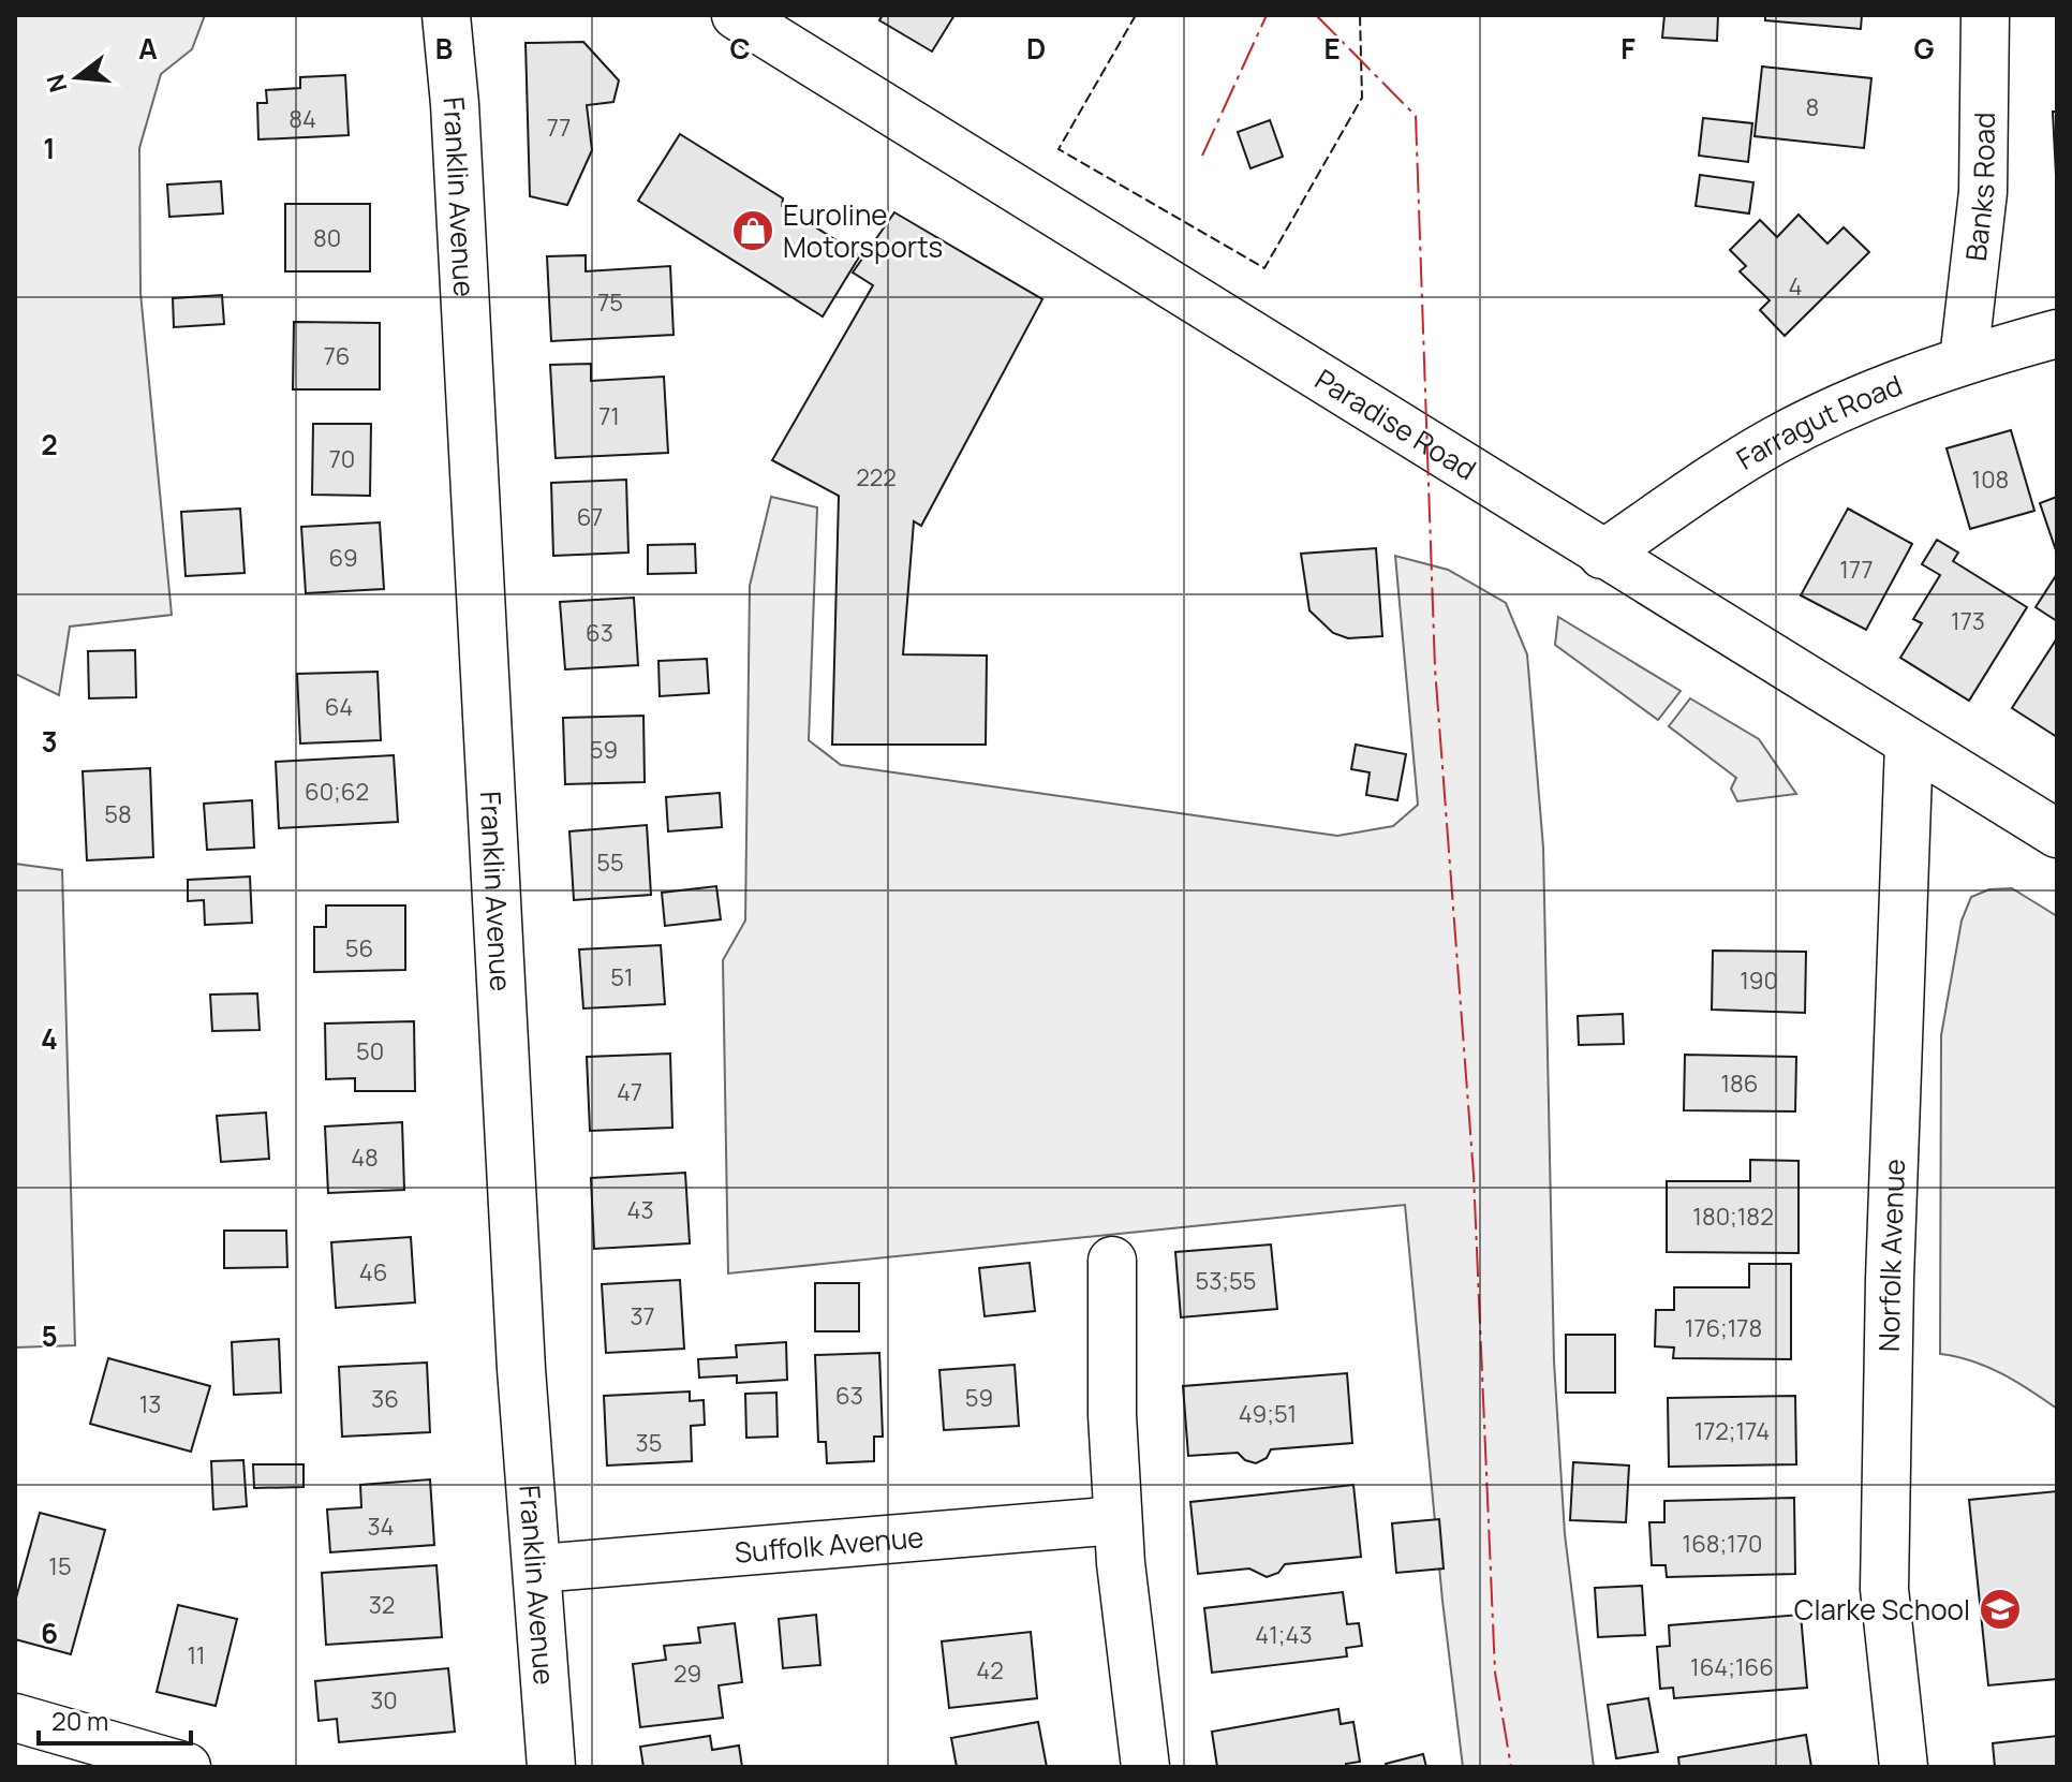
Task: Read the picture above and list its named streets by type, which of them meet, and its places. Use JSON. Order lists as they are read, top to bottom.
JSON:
{
  "streets": {
    "main road": [
      "Banks Road",
      "Franklin Avenue",
      "Farragut Road",
      "Paradise Road",
      "Norfolk Avenue",
      "Suffolk Avenue"
    ]
  },
  "crossings": [
    ["Banks Road", "Farragut Road"],
    ["Franklin Avenue", "Suffolk Avenue"],
    ["Farragut Road", "Paradise Road"],
    ["Paradise Road", "Norfolk Avenue"]
  ],
  "places": {
    "shop": ["Euroline Motorsports"],
    "school or university": ["Clarke School"]
  },
  "house_numbers": [
    "8",
    "84",
    "77",
    "80",
    "4",
    "75",
    "76",
    "71",
    "70",
    "222",
    "108",
    "67",
    "69",
    "177",
    "173",
    "63",
    "64",
    "59",
    "60;62",
    "58",
    "55",
    "56",
    "51",
    "190",
    "50",
    "186",
    "47",
    "48",
    "43",
    "180;182",
    "46",
    "53;55",
    "37",
    "176;178",
    "63",
    "59",
    "36",
    "13",
    "49;51",
    "172;174",
    "35",
    "34",
    "168;170",
    "15",
    "32",
    "41;43",
    "11",
    "164;166",
    "42",
    "29",
    "30"
  ],
  "scale_bar": "20 m",
  "north": "left",
  "grid": {
    "columns": [
      "A",
      "B",
      "C",
      "D",
      "E",
      "F",
      "G"
    ],
    "rows": [
      "1",
      "2",
      "3",
      "4",
      "5",
      "6"
    ]
  }
}
